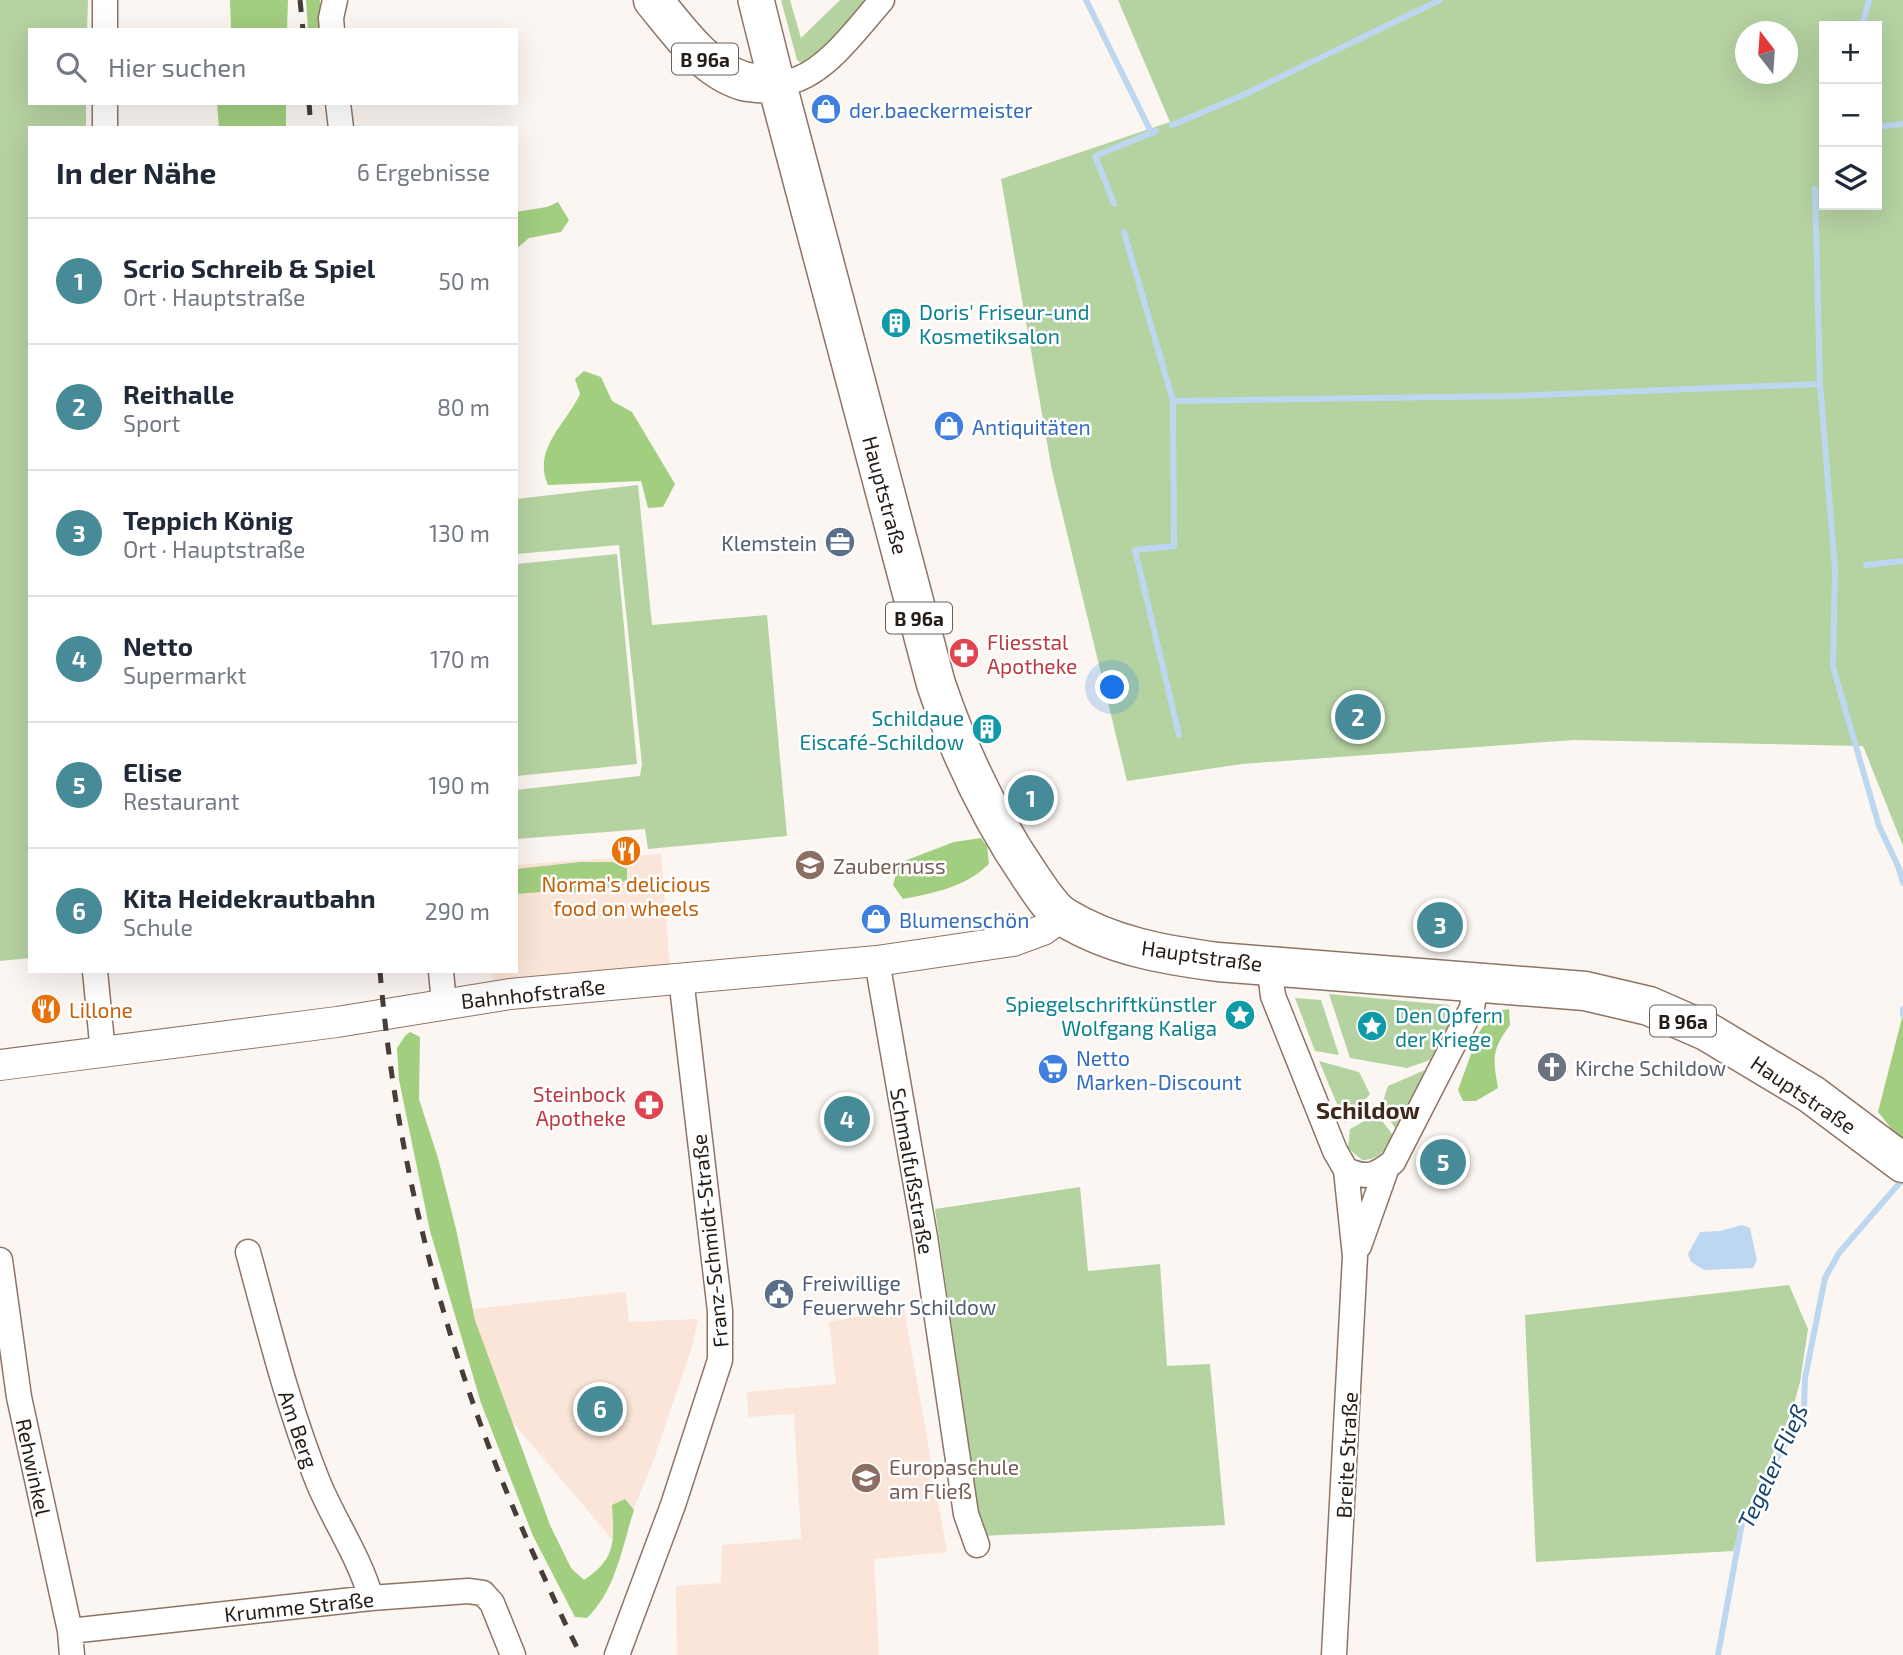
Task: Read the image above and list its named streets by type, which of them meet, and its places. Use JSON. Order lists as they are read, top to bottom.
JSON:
{
  "streets": {
    "main road": ["B 96a", "Hauptstraße"],
    "street": [
      "Bahnhofstraße",
      "Schmalfußstraße",
      "Franz-Schmidt-Straße",
      "Am Berg",
      "Breite Straße",
      "Rehwinkel",
      "Krumme Straße"
    ]
  },
  "crossings": [
    ["B 96a", "Hauptstraße"],
    ["Hauptstraße", "Bahnhofstraße"],
    ["Hauptstraße", "Breite Straße"],
    ["Bahnhofstraße", "Schmalfußstraße"],
    ["Bahnhofstraße", "Franz-Schmidt-Straße"],
    ["Am Berg", "Krumme Straße"],
    ["Rehwinkel", "Krumme Straße"]
  ],
  "districts": ["Schildow"],
  "water": ["Tegeler Fließ"],
  "places": {
    "shop": ["der.baeckermeister", "Antiquitäten", "Blumenschön"],
    "building": ["Doris' Friseur-und Kosmetiksalon", "Schildaue Eiscafé-Schildow"],
    "office": ["Klemstein"],
    "pharmacy": ["Fliesstal Apotheke", "Steinbock Apotheke"],
    "restaurant": ["Norma’s delicious food on wheels", "Lillone"],
    "school or university": ["Zaubernuss", "Europaschule am Fließ"],
    "place": ["Spiegelschriftkünstler Wolfgang Kaliga", "Den Opfern der Kriege"],
    "church": ["Kirche Schildow"],
    "supermarket": ["Netto Marken-Discount"],
    "public building": ["Freiwillige Feuerwehr Schildow"]
  },
  "north": "top",
  "page": {
    "map_buttons": ["+", "−"],
    "search": "Hier suchen",
    "heading": ["In der Nähe", "6 Ergebnisse"],
    "list": [
      {
        "mark": "1",
        "name": "Scrio Schreib & Spiel",
        "note": "Ort · Hauptstraße",
        "value": "50 m"
      },
      {
        "mark": "2",
        "name": "Reithalle",
        "note": "Sport",
        "value": "80 m"
      },
      {
        "mark": "3",
        "name": "Teppich König",
        "note": "Ort · Hauptstraße",
        "value": "130 m"
      },
      {
        "mark": "4",
        "name": "Netto",
        "note": "Supermarkt",
        "value": "170 m"
      },
      {
        "mark": "5",
        "name": "Elise",
        "note": "Restaurant",
        "value": "190 m"
      },
      {
        "mark": "6",
        "name": "Kita Heidekrautbahn",
        "note": "Schule",
        "value": "290 m"
      }
    ],
    "pins": [
      "2",
      "1",
      "3",
      "4",
      "5",
      "6"
    ]
  }
}
